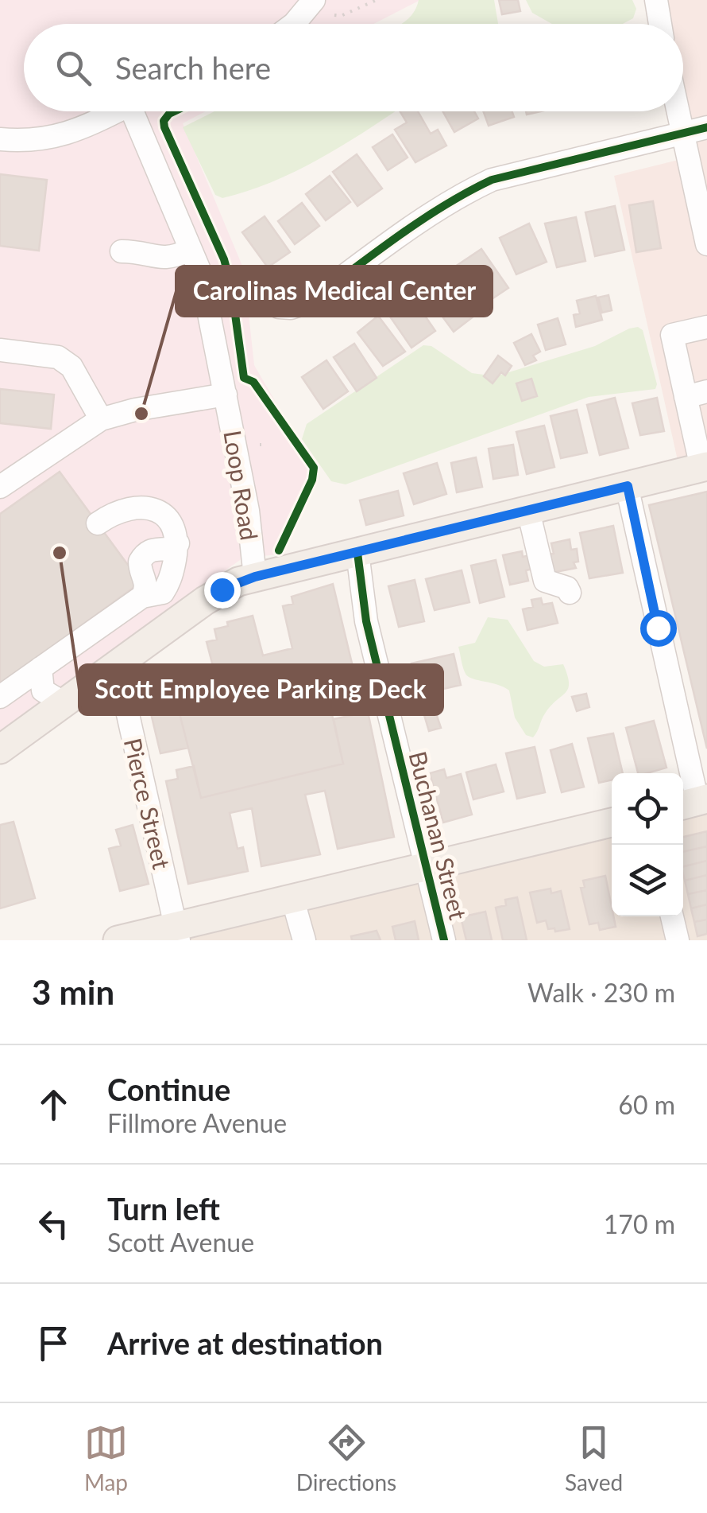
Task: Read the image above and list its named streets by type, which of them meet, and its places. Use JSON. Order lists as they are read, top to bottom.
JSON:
{
  "streets": {
    "street": ["Loop Road", "Pierce Street", "Buchanan Street"]
  },
  "places": ["Carolinas Medical Center", "Scott Employee Parking Deck"],
  "page": {
    "search": "Search here",
    "heading": ["3 min", "Walk · 230 m"],
    "list": [
      ["Continue", "Fillmore Avenue", "60 m"],
      ["Turn left", "Scott Avenue", "170 m"],
      "Arrive at destination"
    ],
    "nav": ["Map", "Directions", "Saved"]
  }
}
